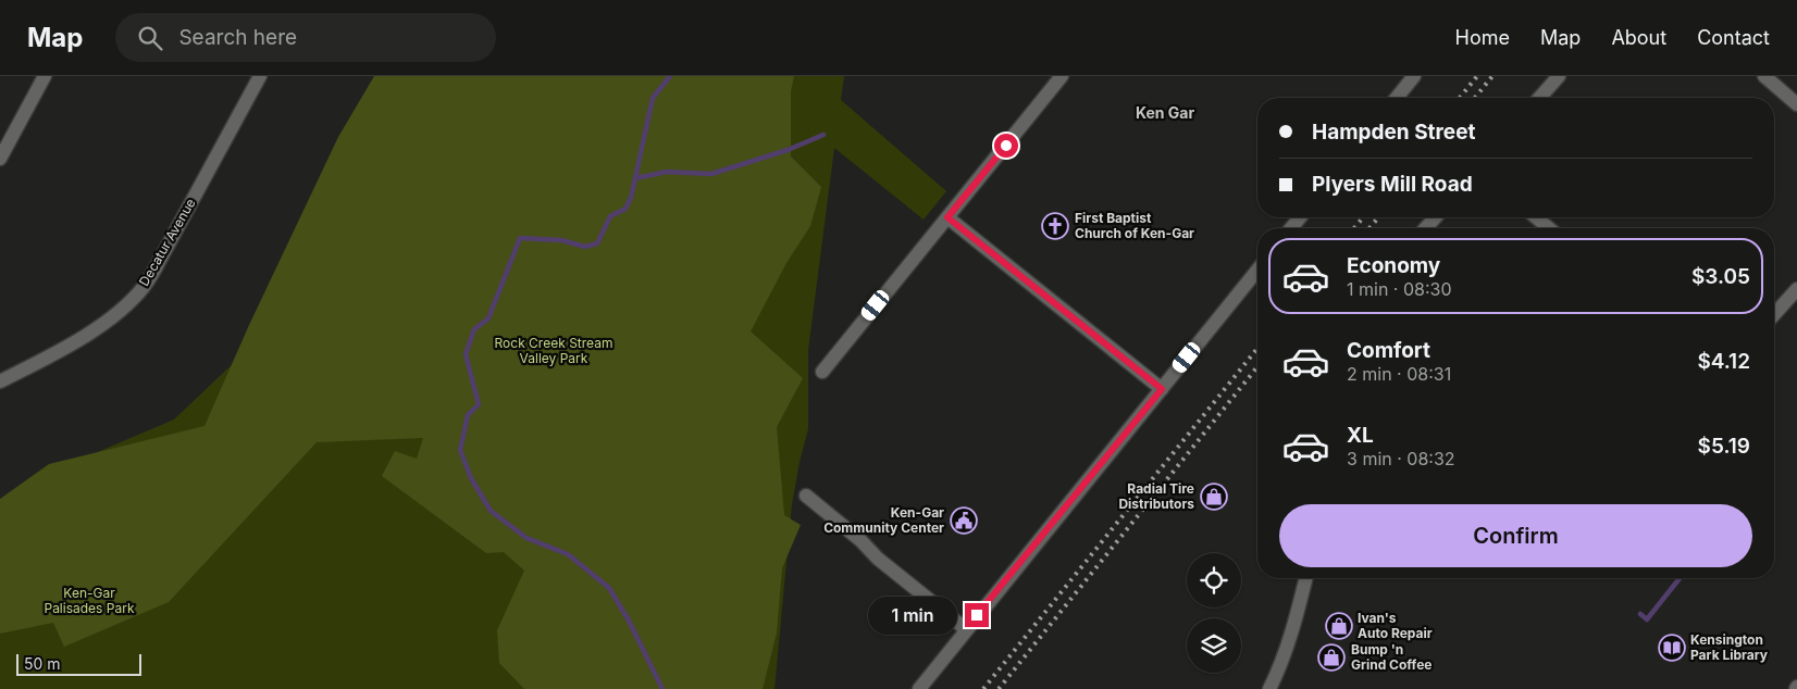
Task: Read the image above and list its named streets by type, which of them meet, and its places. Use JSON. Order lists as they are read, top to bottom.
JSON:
{
  "streets": {
    "street": ["Decatur Avenue"]
  },
  "districts": ["Ken Gar"],
  "parks": ["Rock Creek Stream Valley Park", "Ken-Gar Palisades Park"],
  "places": {
    "church": ["First Baptist Church of Ken-Gar"],
    "shop": ["Radial Tire Distributors", "Ivan's Auto Repair", "Bump 'n Grind Coffee"],
    "public building": ["Ken-Gar Community Center"],
    "library": ["Kensington Park Library"]
  },
  "scale_bar": "50 m",
  "page": {
    "header": "Map",
    "search": "Search here",
    "nav": [
      "Home",
      "Map",
      "About",
      "Contact"
    ],
    "banner": ["Hampden Street", "Plyers Mill Road"],
    "list": [
      {
        "name": "Economy",
        "note": "1 min · 08:30",
        "value": "$3.05"
      },
      {
        "name": "Comfort",
        "note": "2 min · 08:31",
        "value": "$4.12"
      },
      {
        "name": "XL",
        "note": "3 min · 08:32",
        "value": "$5.19"
      }
    ],
    "buttons": "Confirm",
    "bubble": "1 min",
    "scale": "50 m"
  }
}
